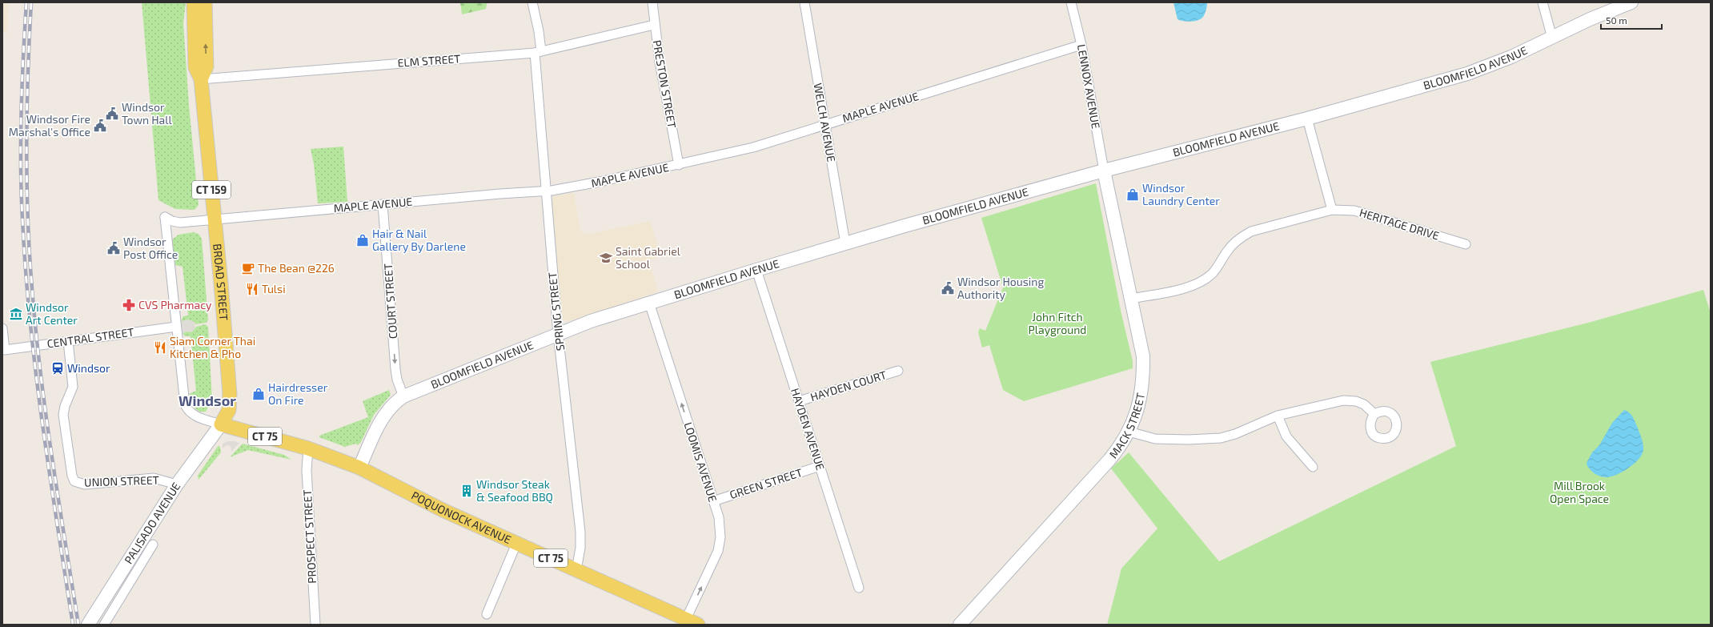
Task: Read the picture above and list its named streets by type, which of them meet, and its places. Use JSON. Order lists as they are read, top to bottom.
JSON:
{
  "streets": {
    "main road": [
      "BLOOMFIELD AVENUE",
      "CT 159",
      "BROAD STREET",
      "MACK STREET",
      "CT 75",
      "POQUONOCK AVENUE",
      "PALISADO AVENUE"
    ],
    "street": [
      "ELM STREET",
      "PRESTON STREET",
      "LENNOX AVENUE",
      "MAPLE AVENUE",
      "WELCH AVENUE",
      "HERITAGE DRIVE",
      "COURT STREET",
      "SPRING STREET",
      "CENTRAL STREET",
      "HAYDEN COURT",
      "HAYDEN AVENUE",
      "LOOMIS AVENUE",
      "UNION STREET",
      "GREEN STREET",
      "PROSPECT STREET"
    ]
  },
  "crossings": [
    ["ELM STREET", "PRESTON STREET"],
    ["ELM STREET", "BROAD STREET"],
    ["ELM STREET", "SPRING STREET"],
    ["BLOOMFIELD AVENUE", "LENNOX AVENUE"],
    ["BLOOMFIELD AVENUE", "WELCH AVENUE"],
    ["BLOOMFIELD AVENUE", "COURT STREET"],
    ["BLOOMFIELD AVENUE", "SPRING STREET"],
    ["BLOOMFIELD AVENUE", "MACK STREET"],
    ["BLOOMFIELD AVENUE", "HAYDEN AVENUE"],
    ["BLOOMFIELD AVENUE", "LOOMIS AVENUE"],
    ["BLOOMFIELD AVENUE", "POQUONOCK AVENUE"],
    ["PRESTON STREET", "MAPLE AVENUE"],
    ["LENNOX AVENUE", "MAPLE AVENUE"],
    ["LENNOX AVENUE", "MACK STREET"],
    ["MAPLE AVENUE", "WELCH AVENUE"],
    ["MAPLE AVENUE", "BROAD STREET"],
    ["MAPLE AVENUE", "COURT STREET"],
    ["MAPLE AVENUE", "SPRING STREET"],
    ["MAPLE AVENUE", "CENTRAL STREET"],
    ["HERITAGE DRIVE", "MACK STREET"],
    ["BROAD STREET", "POQUONOCK AVENUE"],
    ["BROAD STREET", "PALISADO AVENUE"],
    ["SPRING STREET", "POQUONOCK AVENUE"],
    ["CENTRAL STREET", "UNION STREET"],
    ["HAYDEN COURT", "HAYDEN AVENUE"],
    ["HAYDEN AVENUE", "GREEN STREET"],
    ["LOOMIS AVENUE", "GREEN STREET"],
    ["LOOMIS AVENUE", "POQUONOCK AVENUE"],
    ["UNION STREET", "PALISADO AVENUE"],
    ["POQUONOCK AVENUE", "PALISADO AVENUE"],
    ["POQUONOCK AVENUE", "PROSPECT STREET"]
  ],
  "one_way": ["COURT STREET", "LOOMIS AVENUE"],
  "districts": ["Windsor"],
  "parks": ["John Fitch Playground", "Mill Brook Open Space"],
  "places": {
    "public building": [
      "Windsor Town Hall",
      "Windsor Fire Marshal's Office",
      "Windsor Post Office",
      "Windsor Housing Authority"
    ],
    "shop": ["Windsor Laundry Center", "Hair & Nail Gallery By Darlene", "Hairdresser On Fire"],
    "school or university": ["Saint Gabriel School"],
    "cafe": ["The Bean @226"],
    "restaurant": ["Tulsi", "Siam Corner Thai Kitchen & Pho"],
    "pharmacy": ["CVS Pharmacy"],
    "museum": ["Windsor Art Center"],
    "station": ["Windsor"],
    "building": ["Windsor Steak & Seafood BBQ"]
  },
  "scale_bar": "50 m"
}
